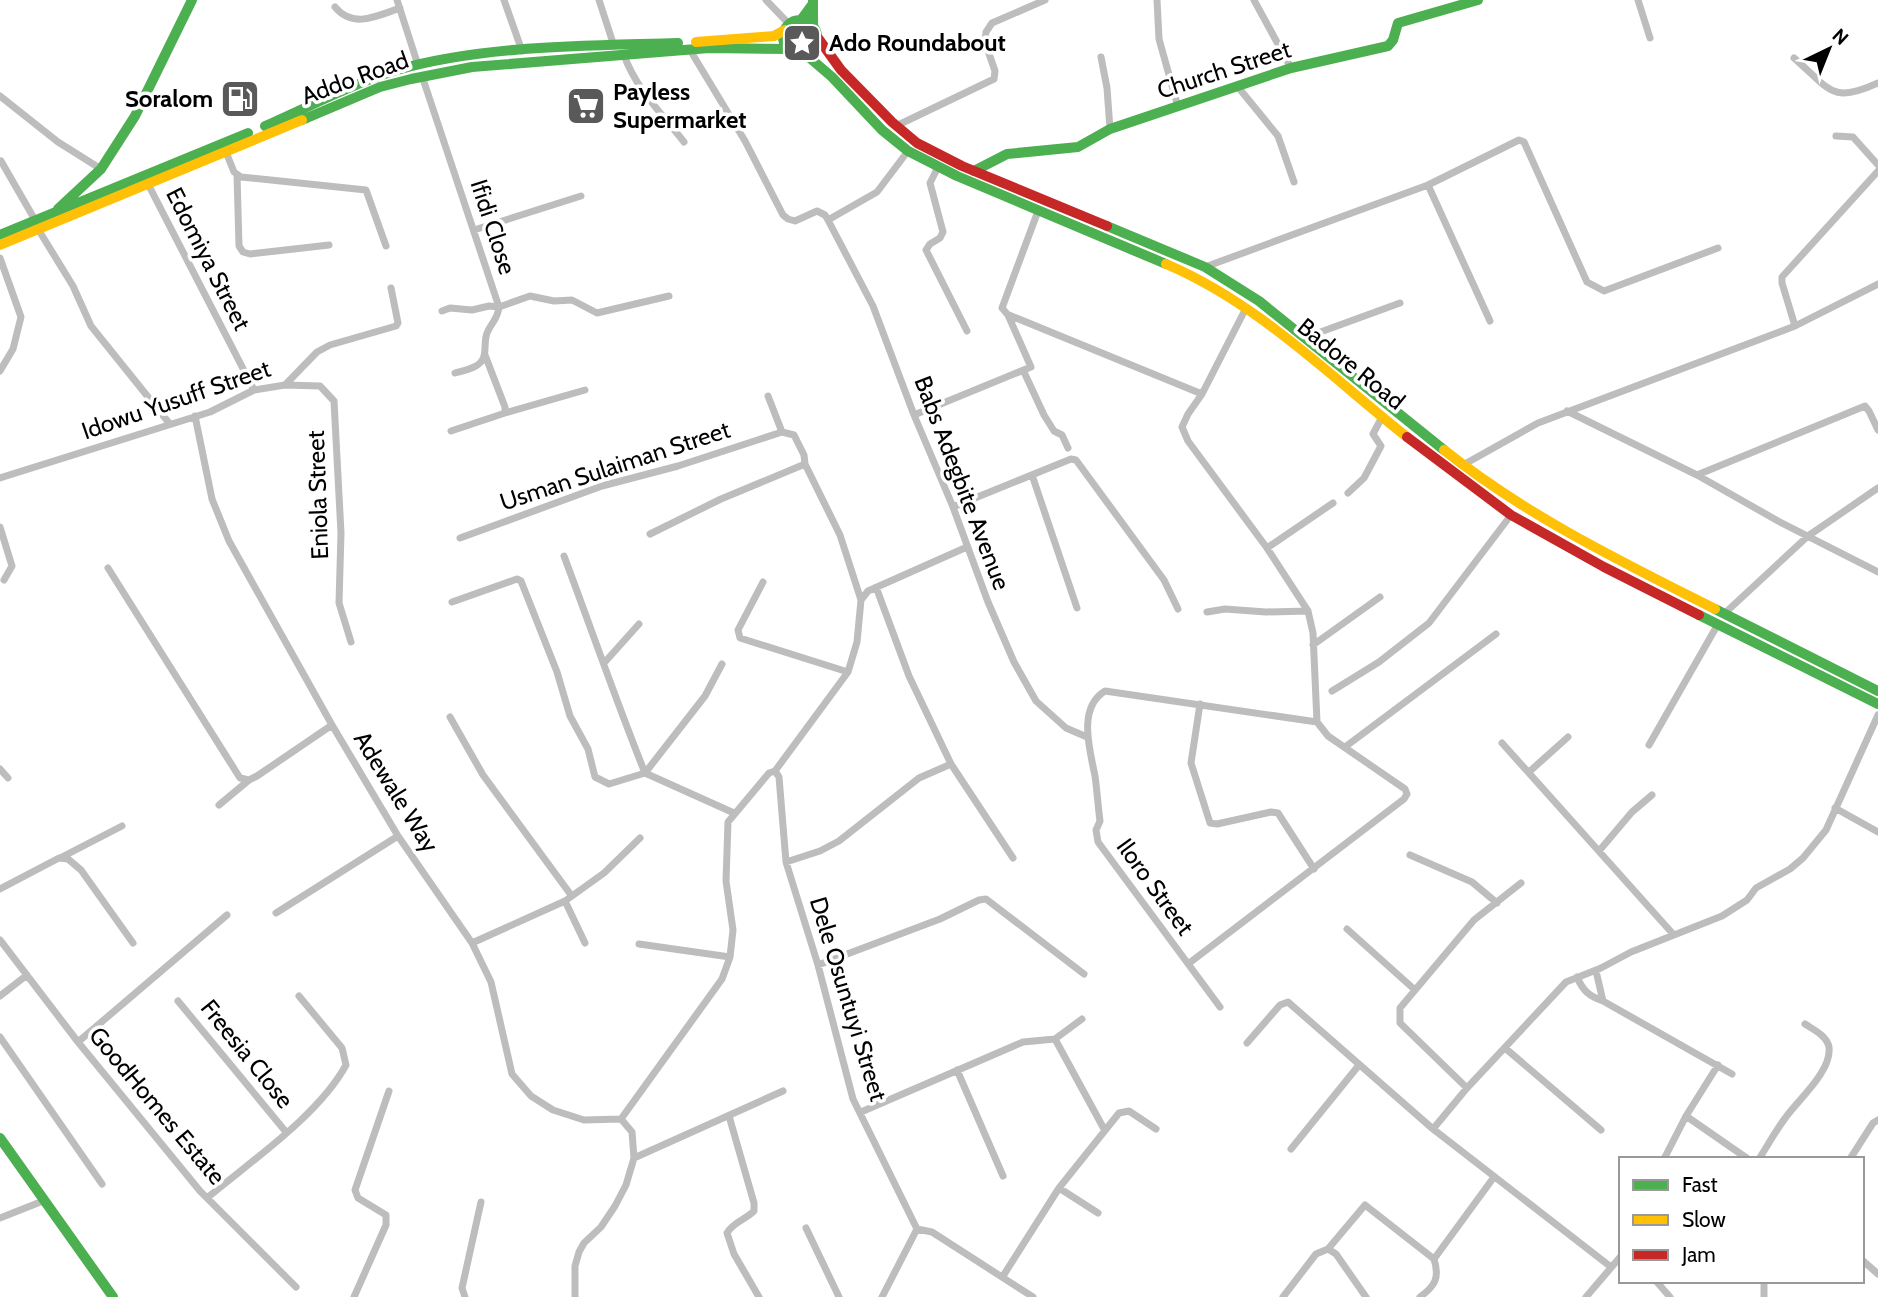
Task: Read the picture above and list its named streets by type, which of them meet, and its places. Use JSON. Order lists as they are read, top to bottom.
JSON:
{
  "streets": {
    "main road": ["Church Street", "Addo Road", "Badore Road"],
    "street": [
      "Ifidi Close",
      "Edomiya Street",
      "Idowu Yusuff Street",
      "Usman Sulaiman Street",
      "Babs Adegbite Avenue",
      "Eniola Street",
      "Adewale Way",
      "Iloro Street",
      "Dele Osuntuyi Street",
      "Freesia Close",
      "GoodHomes Estate"
    ]
  },
  "crossings": [
    ["Church Street", "Badore Road"],
    ["Addo Road", "Ifidi Close"],
    ["Addo Road", "Edomiya Street"],
    ["Addo Road", "Badore Road"],
    ["Edomiya Street", "Idowu Yusuff Street"],
    ["Idowu Yusuff Street", "Eniola Street"],
    ["Idowu Yusuff Street", "Adewale Way"],
    ["Babs Adegbite Avenue", "Iloro Street"]
  ],
  "places": {
    "place": ["Ado Roundabout"],
    "fuel station": ["Soralom"],
    "supermarket": ["Payless Supermarket"]
  },
  "legend": ["Fast", "Slow", "Jam"],
  "north": "top right"
}
